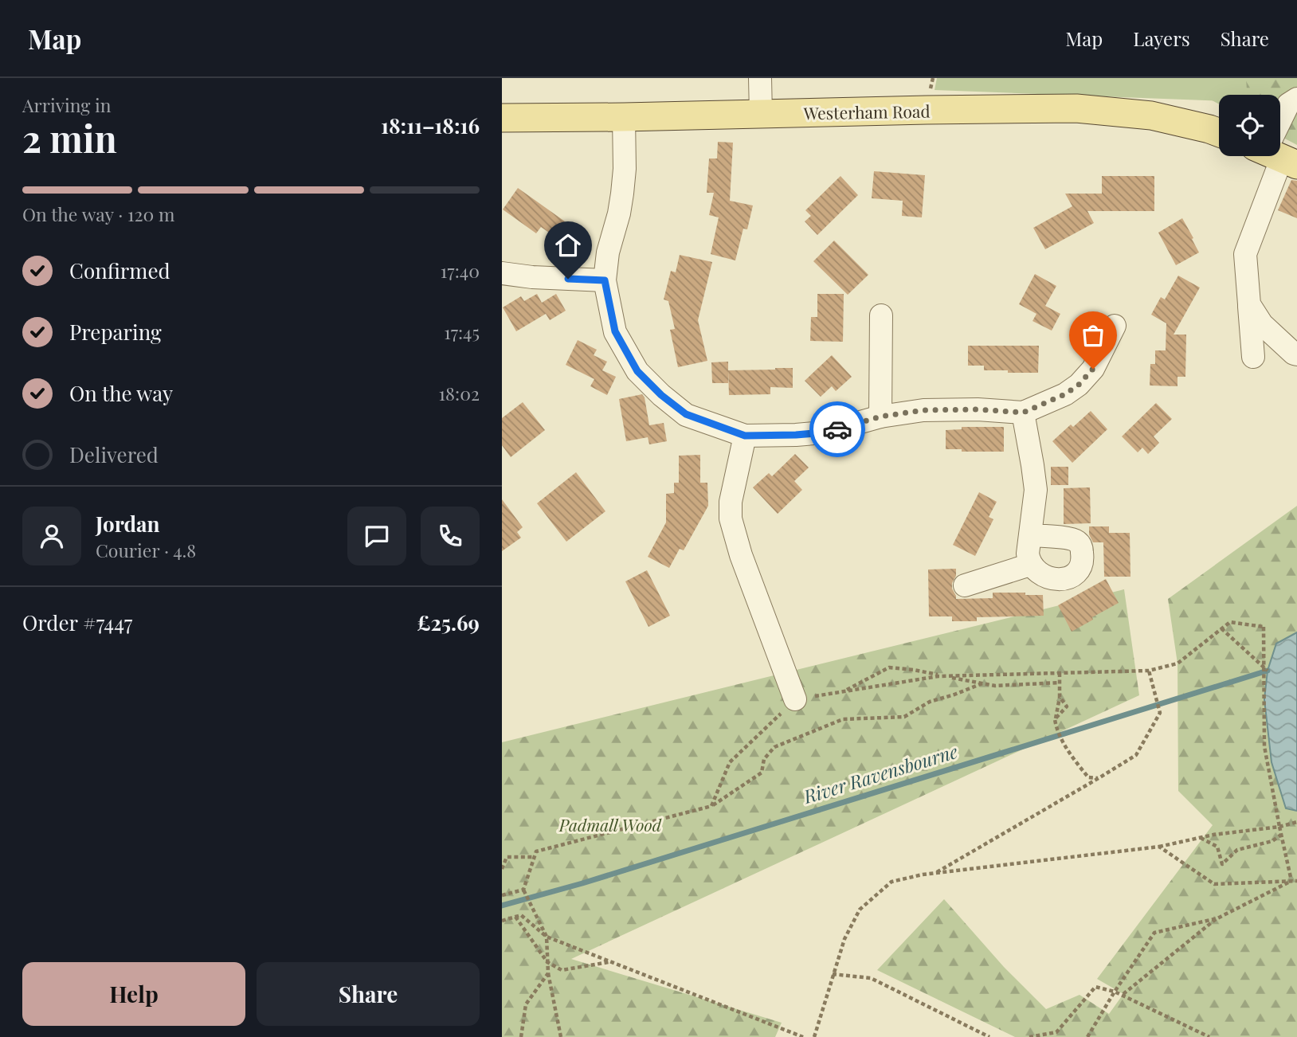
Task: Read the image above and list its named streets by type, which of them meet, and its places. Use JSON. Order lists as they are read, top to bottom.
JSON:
{
  "streets": {
    "main road": ["Westerham Road"]
  },
  "water": ["River Ravensbourne"],
  "parks": ["Padmall Wood"],
  "page": {
    "header": "Map",
    "nav": ["Map", "Layers", "Share"],
    "heading": ["2 min", "Arriving in", "18:11–18:16"],
    "panel": [
      "Jordan",
      "Courier · 4.8",
      "Order #7447",
      "£25.69"
    ],
    "bar": "On the way · 120 m",
    "list": [
      ["Confirmed", "17:40"],
      ["Preparing", "17:45"],
      ["On the way", "18:02"],
      "Delivered"
    ],
    "buttons": ["Help", "Share"]
  }
}
